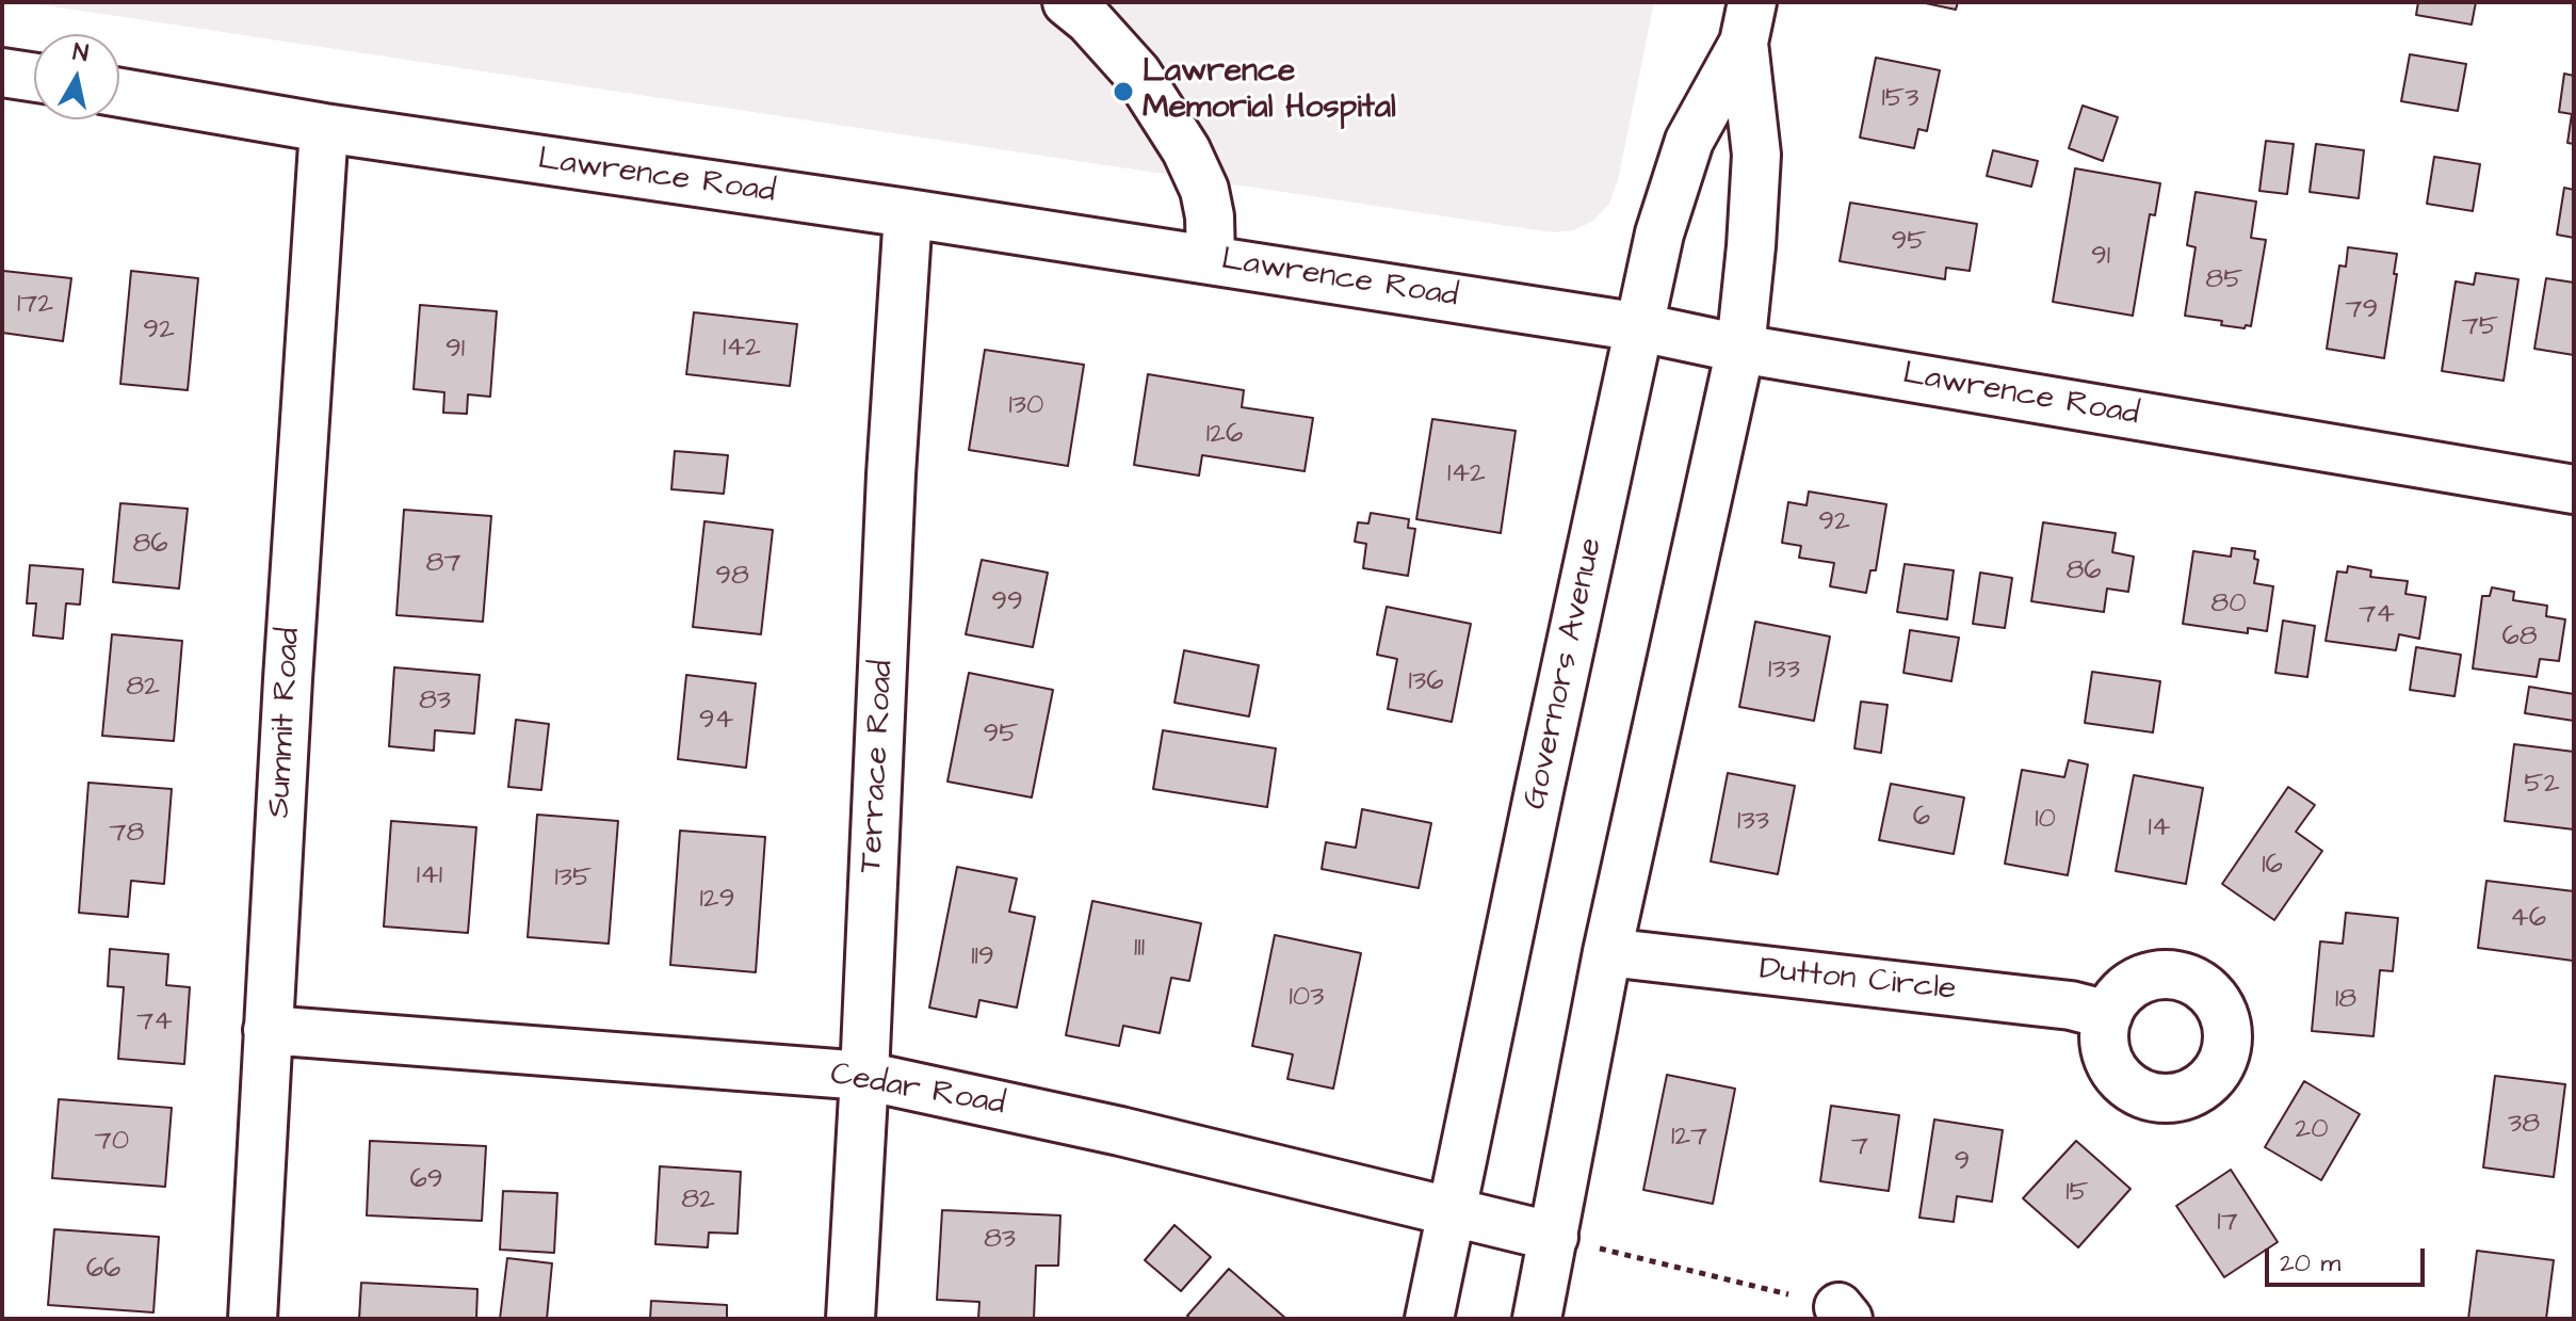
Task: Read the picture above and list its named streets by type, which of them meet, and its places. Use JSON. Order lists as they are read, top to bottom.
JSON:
{
  "streets": {
    "street": [
      "Lawrence Road",
      "Governors Avenue",
      "Summit Road",
      "Terrace Road",
      "Dutton Circle",
      "Cedar Road"
    ]
  },
  "crossings": [
    ["Lawrence Road", "Governors Avenue"],
    ["Lawrence Road", "Summit Road"],
    ["Lawrence Road", "Terrace Road"],
    ["Governors Avenue", "Dutton Circle"],
    ["Governors Avenue", "Cedar Road"],
    ["Summit Road", "Cedar Road"],
    ["Terrace Road", "Cedar Road"]
  ],
  "places": ["Lawrence Memorial Hospital"],
  "house_numbers": [
    "153",
    "95",
    "91",
    "85",
    "172",
    "79",
    "75",
    "92",
    "142",
    "91",
    "130",
    "126",
    "142",
    "92",
    "86",
    "87",
    "86",
    "98",
    "99",
    "80",
    "74",
    "68",
    "133",
    "136",
    "82",
    "83",
    "94",
    "95",
    "52",
    "6",
    "10",
    "133",
    "14",
    "78",
    "16",
    "141",
    "135",
    "129",
    "46",
    "111",
    "119",
    "103",
    "18",
    "74",
    "38",
    "20",
    "127",
    "70",
    "7",
    "9",
    "69",
    "15",
    "82",
    "17",
    "83",
    "66"
  ],
  "scale_bar": "20 m",
  "north": "top"
}
